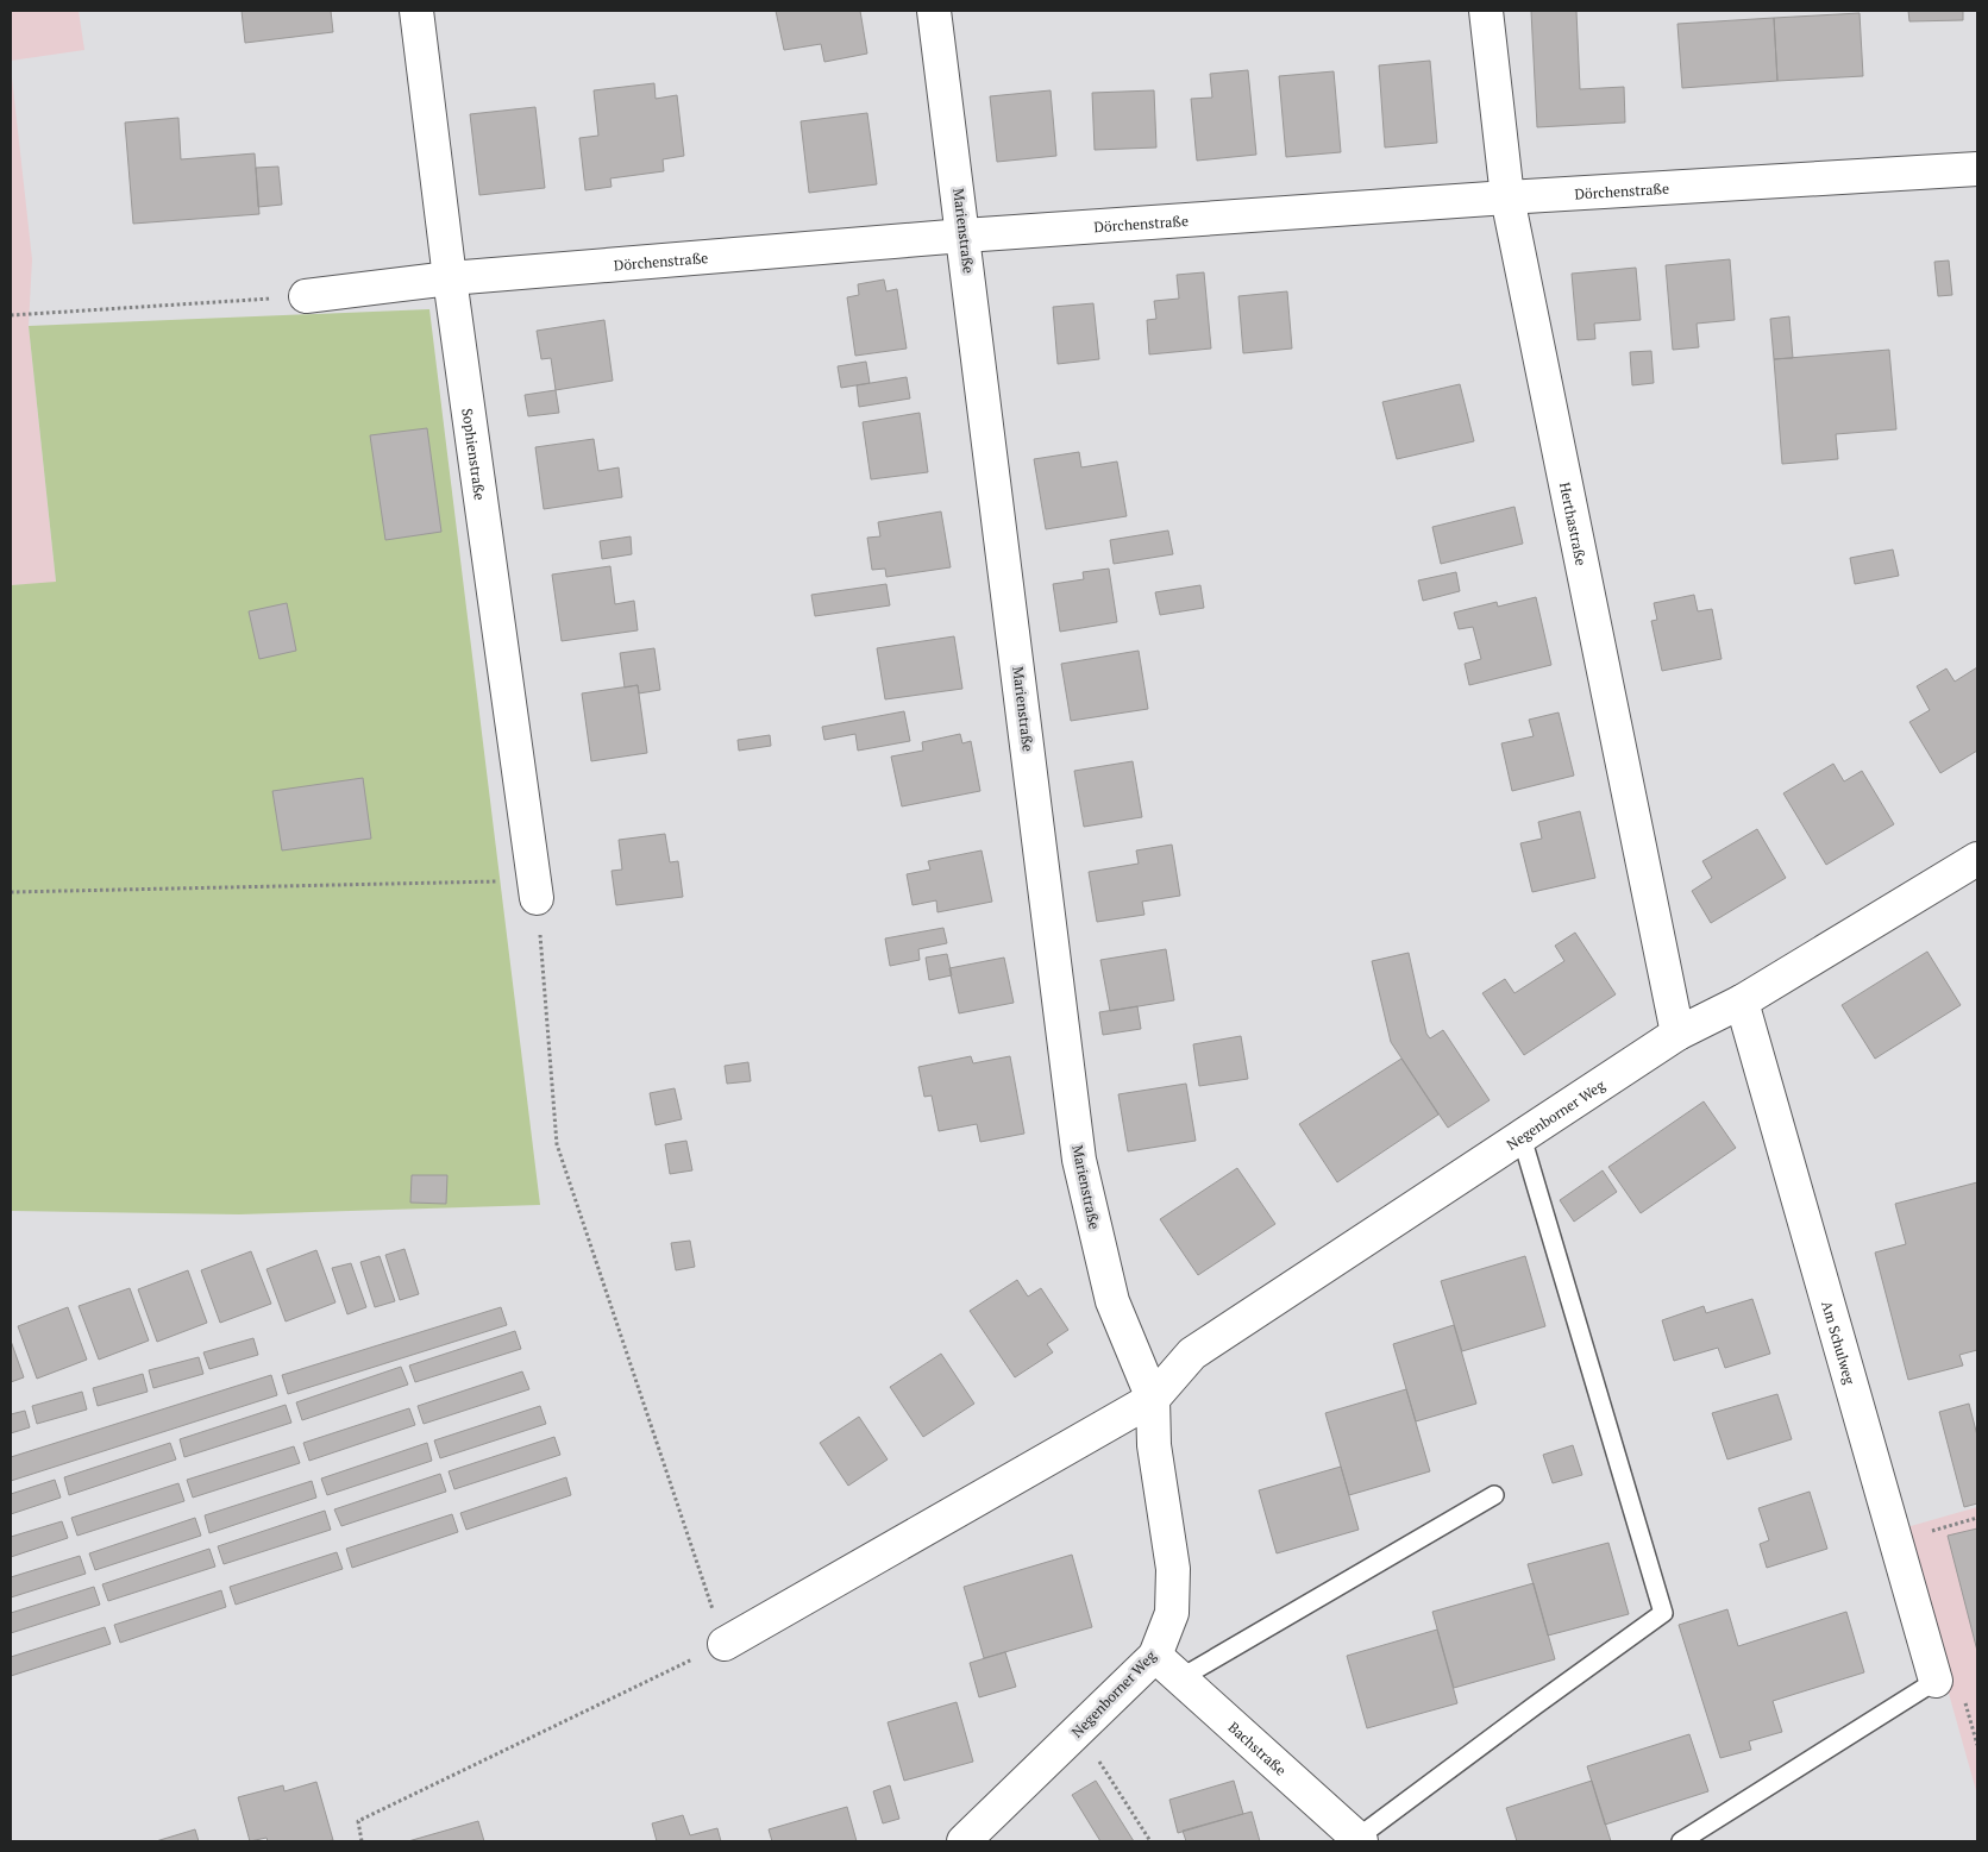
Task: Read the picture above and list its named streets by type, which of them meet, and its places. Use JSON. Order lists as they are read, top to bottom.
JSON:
{
  "streets": {
    "street": [
      "Dörchenstraße",
      "Marienstraße",
      "Sophienstraße",
      "Herthastraße",
      "Negenborner Weg",
      "Am Schulweg",
      "Bachstraße"
    ]
  },
  "crossings": [
    ["Dörchenstraße", "Marienstraße"],
    ["Dörchenstraße", "Sophienstraße"],
    ["Dörchenstraße", "Herthastraße"],
    ["Marienstraße", "Negenborner Weg"],
    ["Herthastraße", "Negenborner Weg"],
    ["Negenborner Weg", "Am Schulweg"],
    ["Negenborner Weg", "Bachstraße"]
  ]
}
